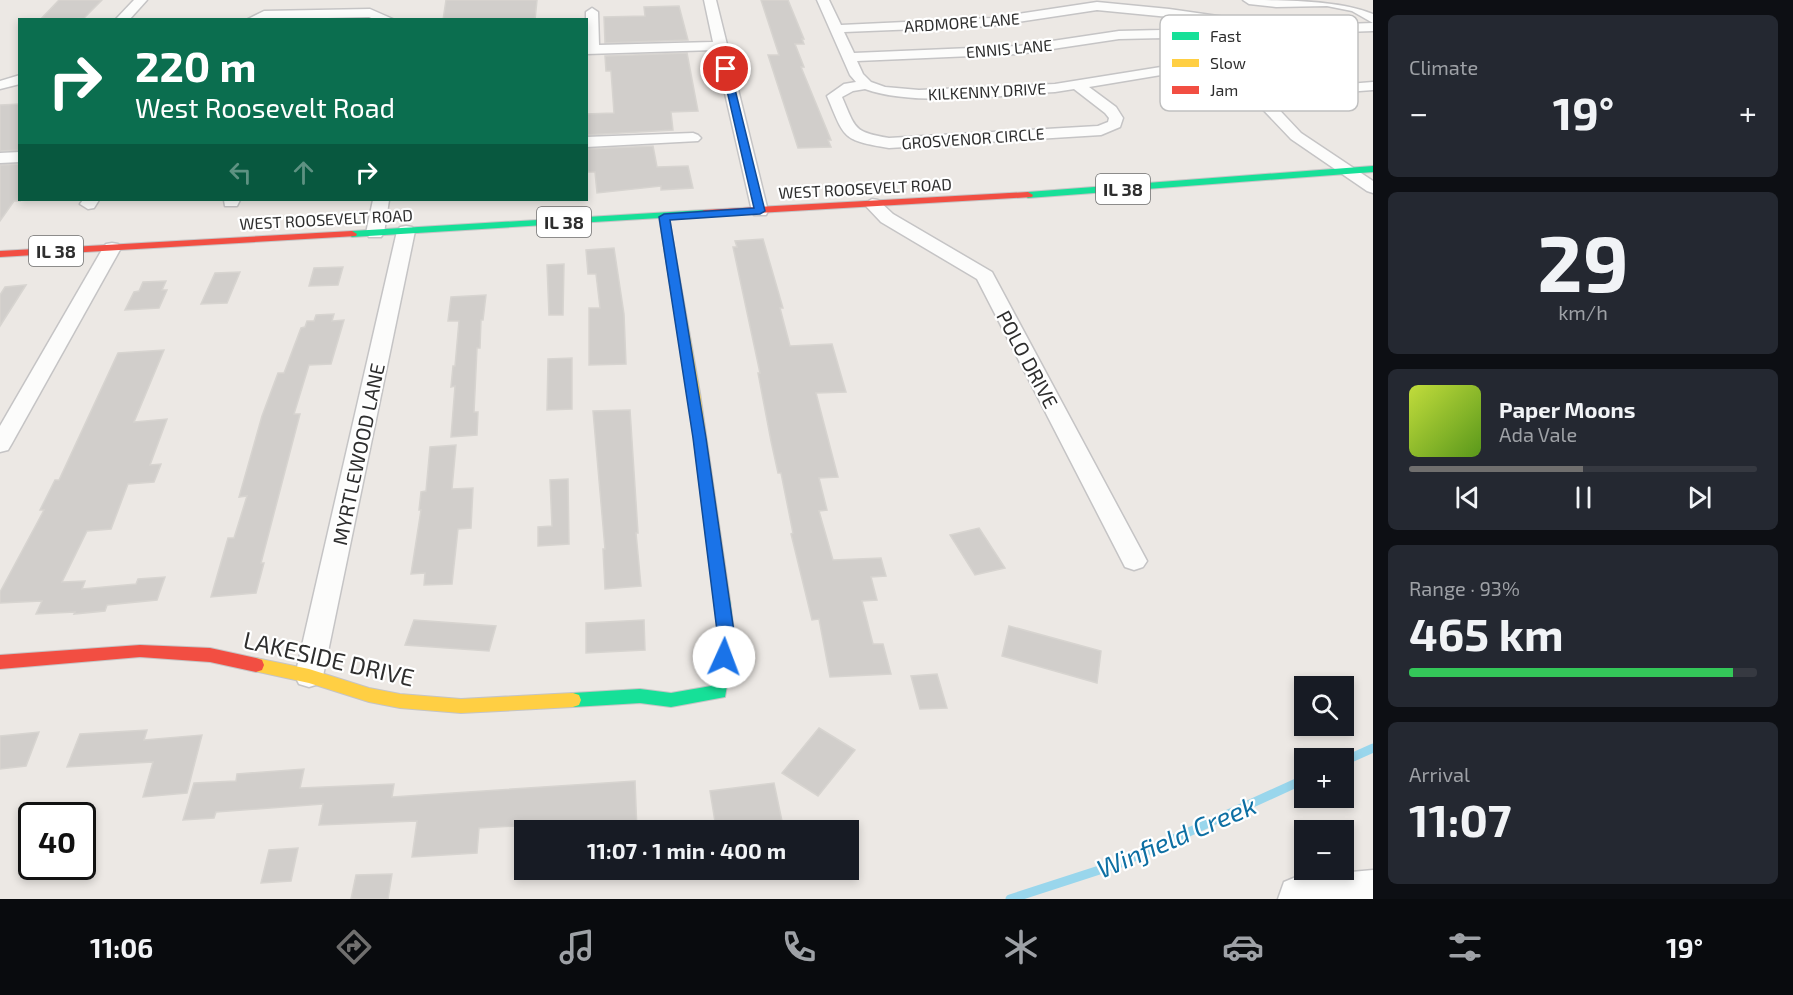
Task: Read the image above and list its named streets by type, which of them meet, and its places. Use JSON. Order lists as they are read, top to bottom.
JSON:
{
  "streets": {
    "main road": ["WEST ROOSEVELT ROAD", "IL 38", "LAKESIDE DRIVE"],
    "street": [
      "ARDMORE LANE",
      "ENNIS LANE",
      "KILKENNY DRIVE",
      "GROSVENOR CIRCLE",
      "POLO DRIVE",
      "MYRTLEWOOD LANE"
    ]
  },
  "crossings": [
    ["KILKENNY DRIVE", "GROSVENOR CIRCLE"],
    ["WEST ROOSEVELT ROAD", "POLO DRIVE"],
    ["WEST ROOSEVELT ROAD", "MYRTLEWOOD LANE"],
    ["WEST ROOSEVELT ROAD", "LAKESIDE DRIVE"],
    ["MYRTLEWOOD LANE", "LAKESIDE DRIVE"]
  ],
  "water": ["Winfield Creek"],
  "legend": ["Fast", "Slow", "Jam"],
  "page": {
    "tile": [
      "Climate",
      ["29", "km/h"],
      ["Range · 93%", "465 km"],
      ["Arrival", "11:07"]
    ],
    "turn": ["220 m", "West Roosevelt Road"],
    "heat": ["−", "19°", "+"],
    "song": ["Paper Moons", "Ada Vale"],
    "map_buttons": ["+", "−"],
    "limit": "40",
    "trip": "11:07 · 1 min · 400 m",
    "tabs": ["11:06", "19°"]
  }
}
